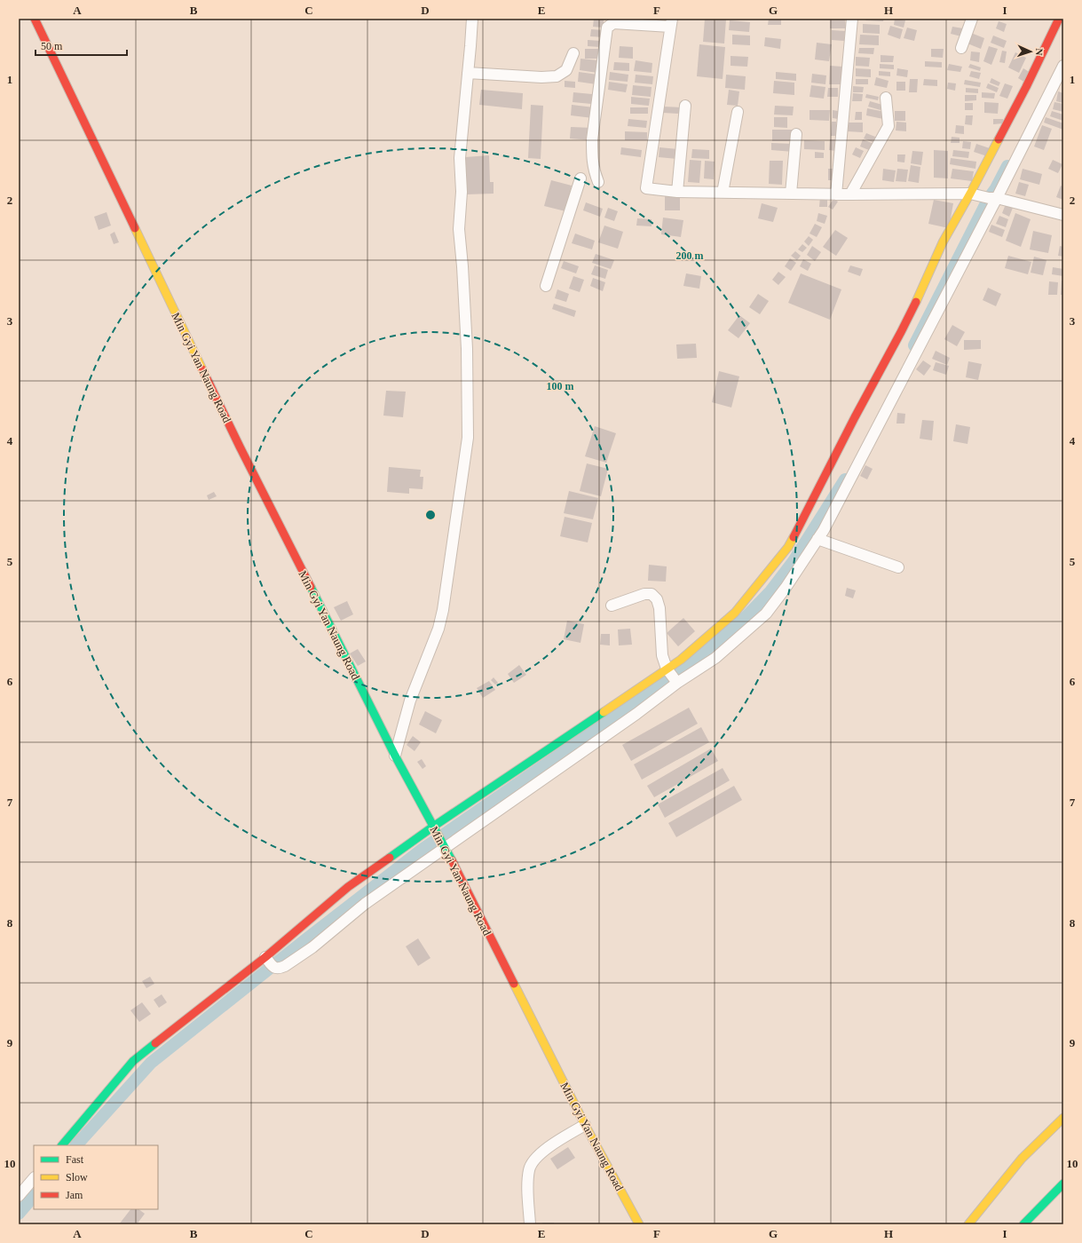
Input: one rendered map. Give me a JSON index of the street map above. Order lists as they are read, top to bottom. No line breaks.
{"streets":{"main road":["Min Gyi Yan Naung Road"]},"legend":["Fast","Slow","Jam"],"scale_bar":"50 m","north":"right","grid":{"columns":["A","B","C","D","E","F","G","H","I"],"rows":["1","2","3","4","5","6","7","8","9","10"]},"rings":["200 m","100 m"]}
